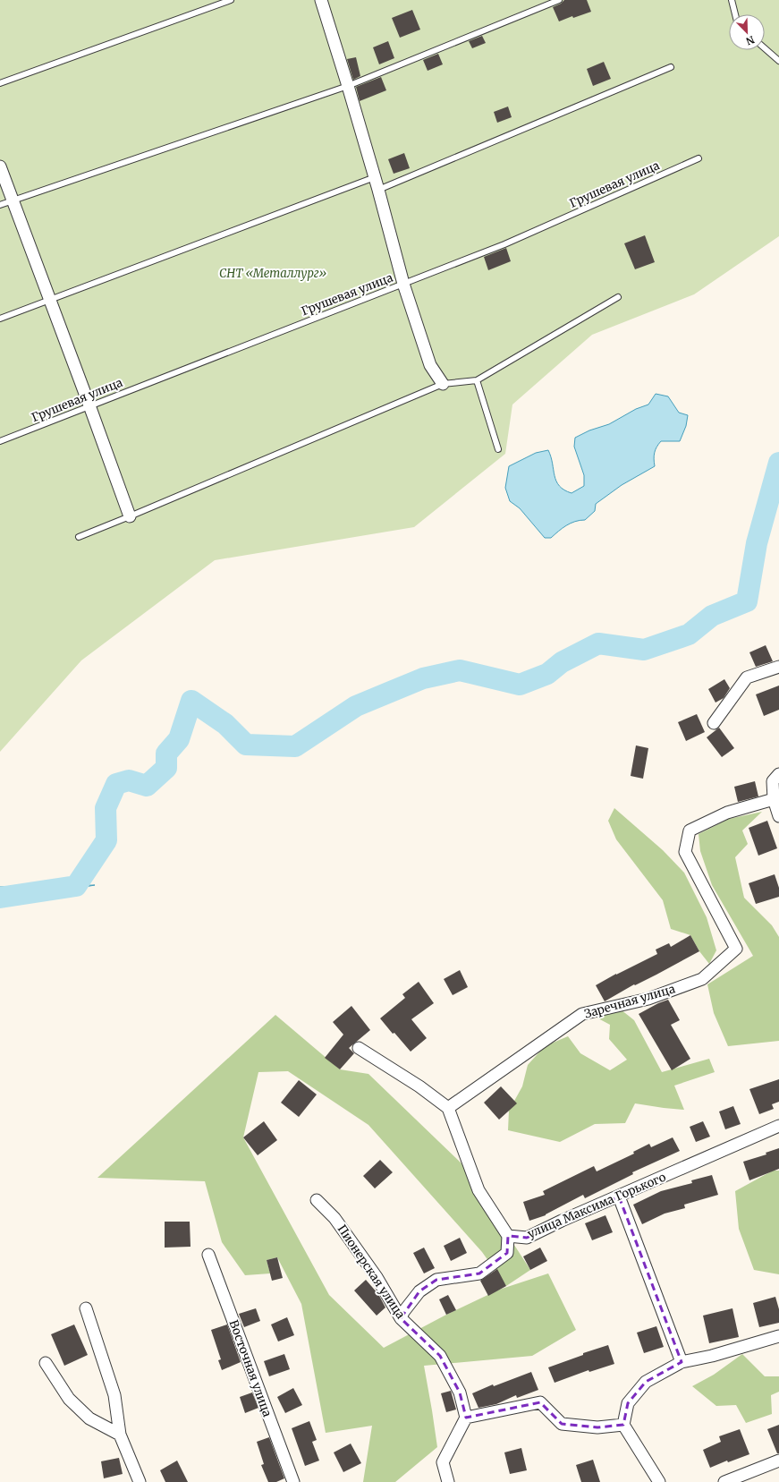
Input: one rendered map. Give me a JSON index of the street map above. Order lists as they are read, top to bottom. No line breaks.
{"streets":{"street":["Заречная улица","улица Максима Горького","Пионерская улица","Восточная улица"],"lane":["Грушевая улица"]},"parks":["СНТ «Металлург»"],"north":"bottom right"}
